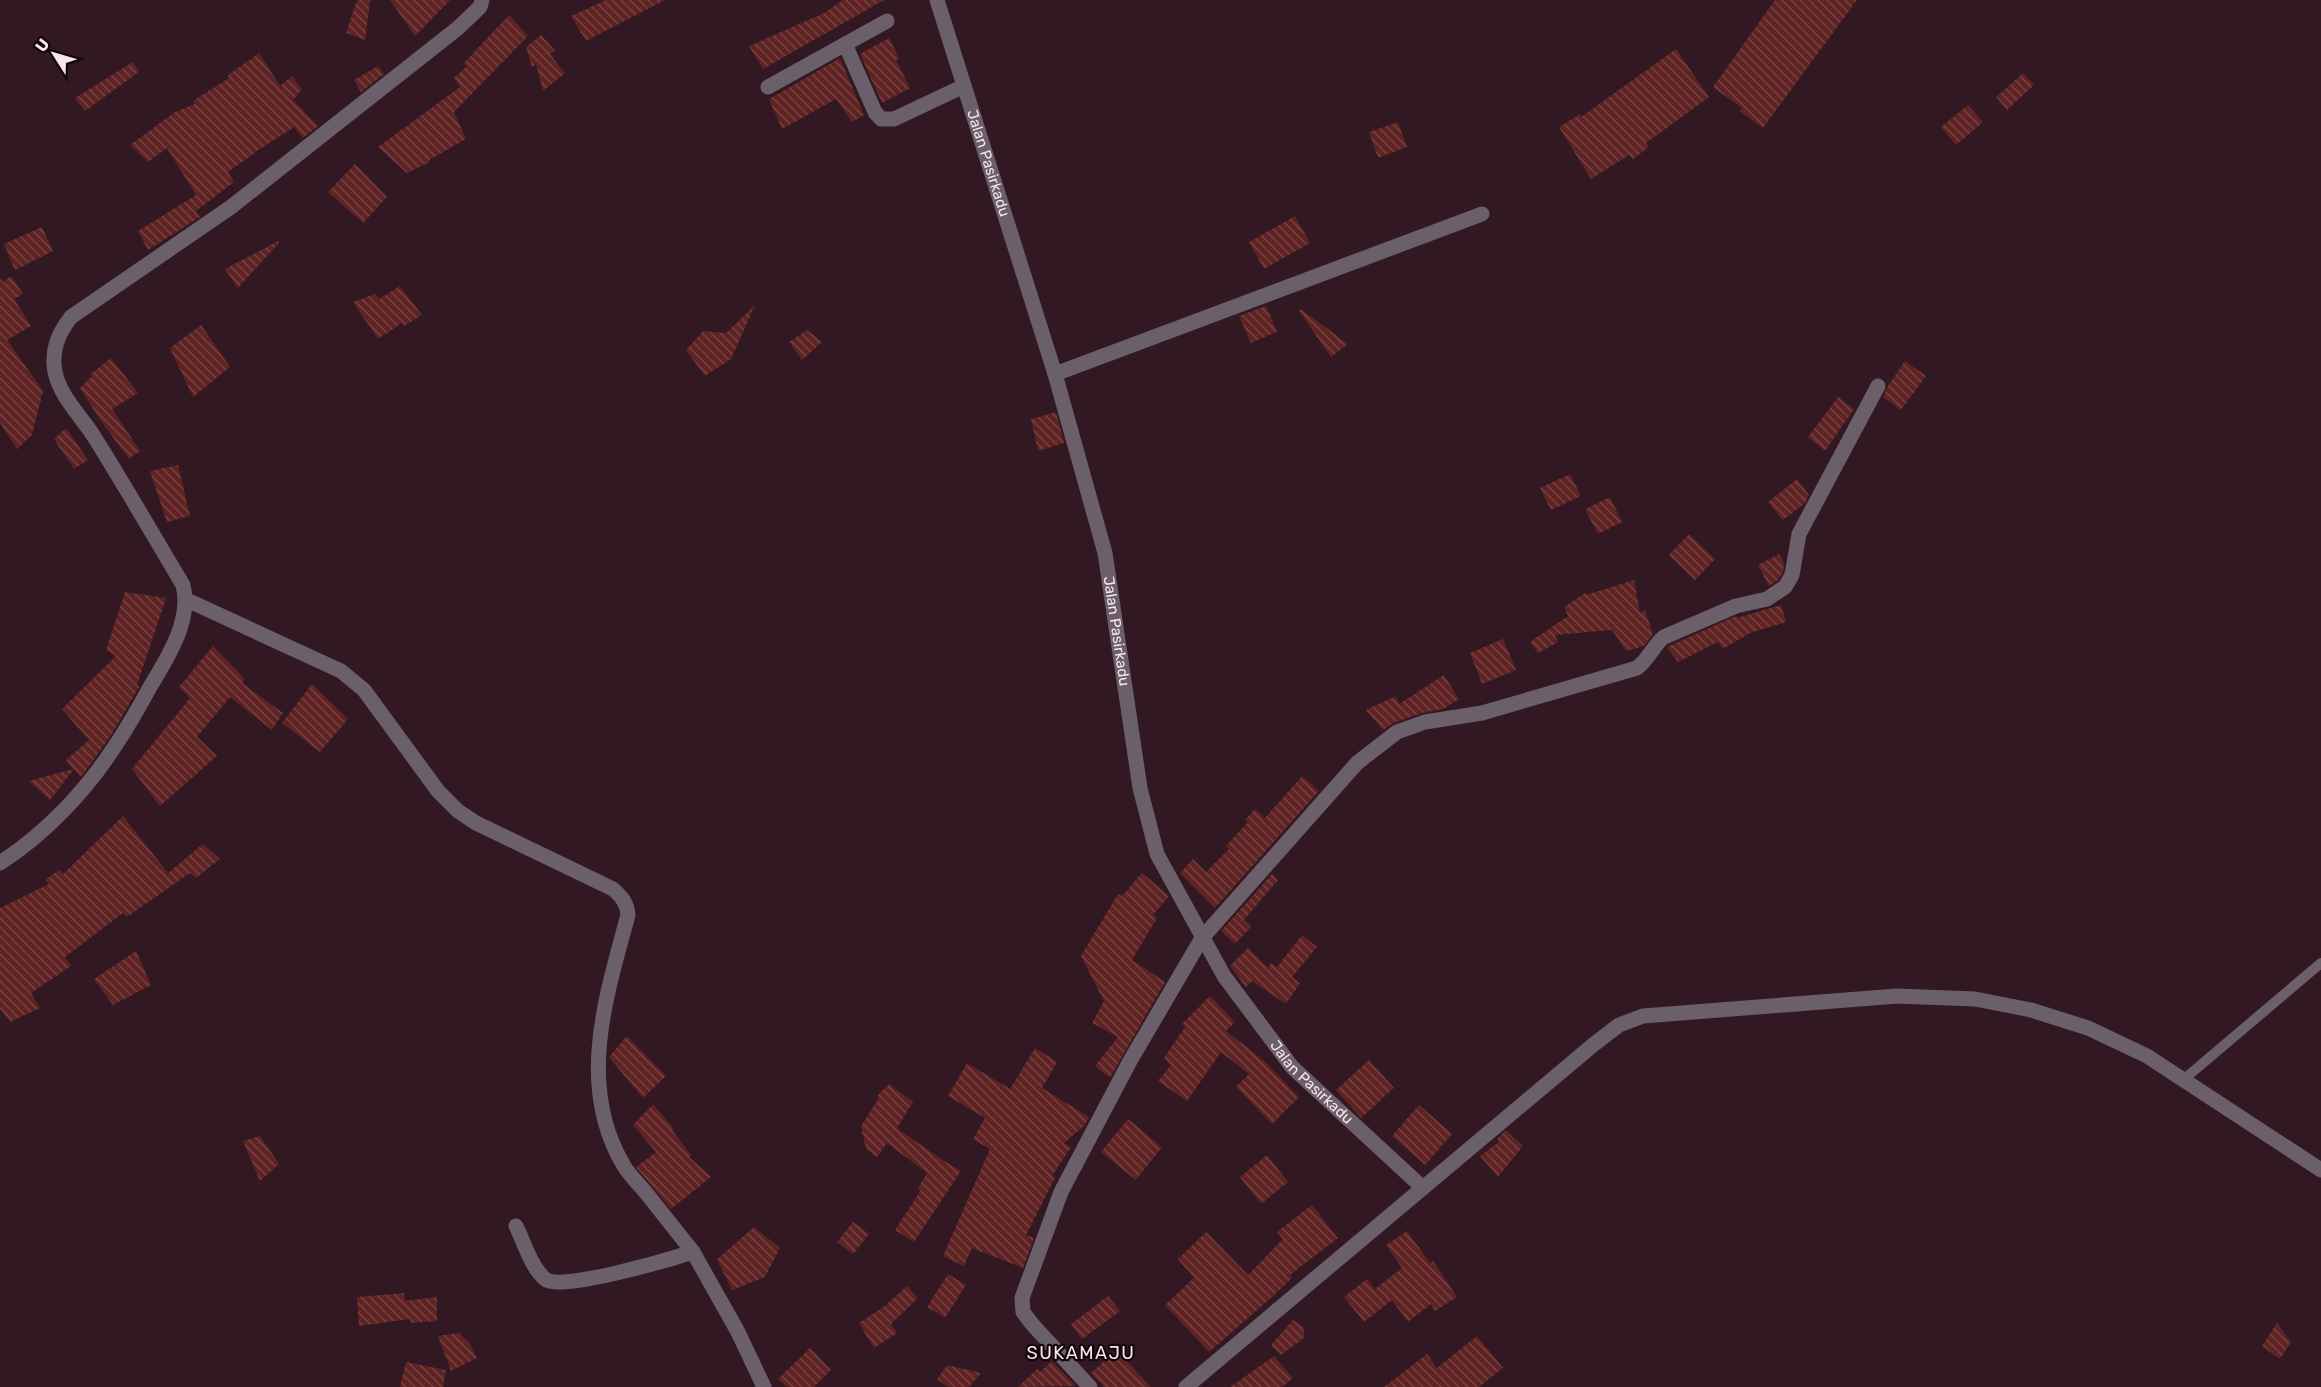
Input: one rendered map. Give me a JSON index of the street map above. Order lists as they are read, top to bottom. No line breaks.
{"streets":{"street":["Jalan Pasirkadu"]},"districts":["SUKAMAJU"],"north":"top left"}
